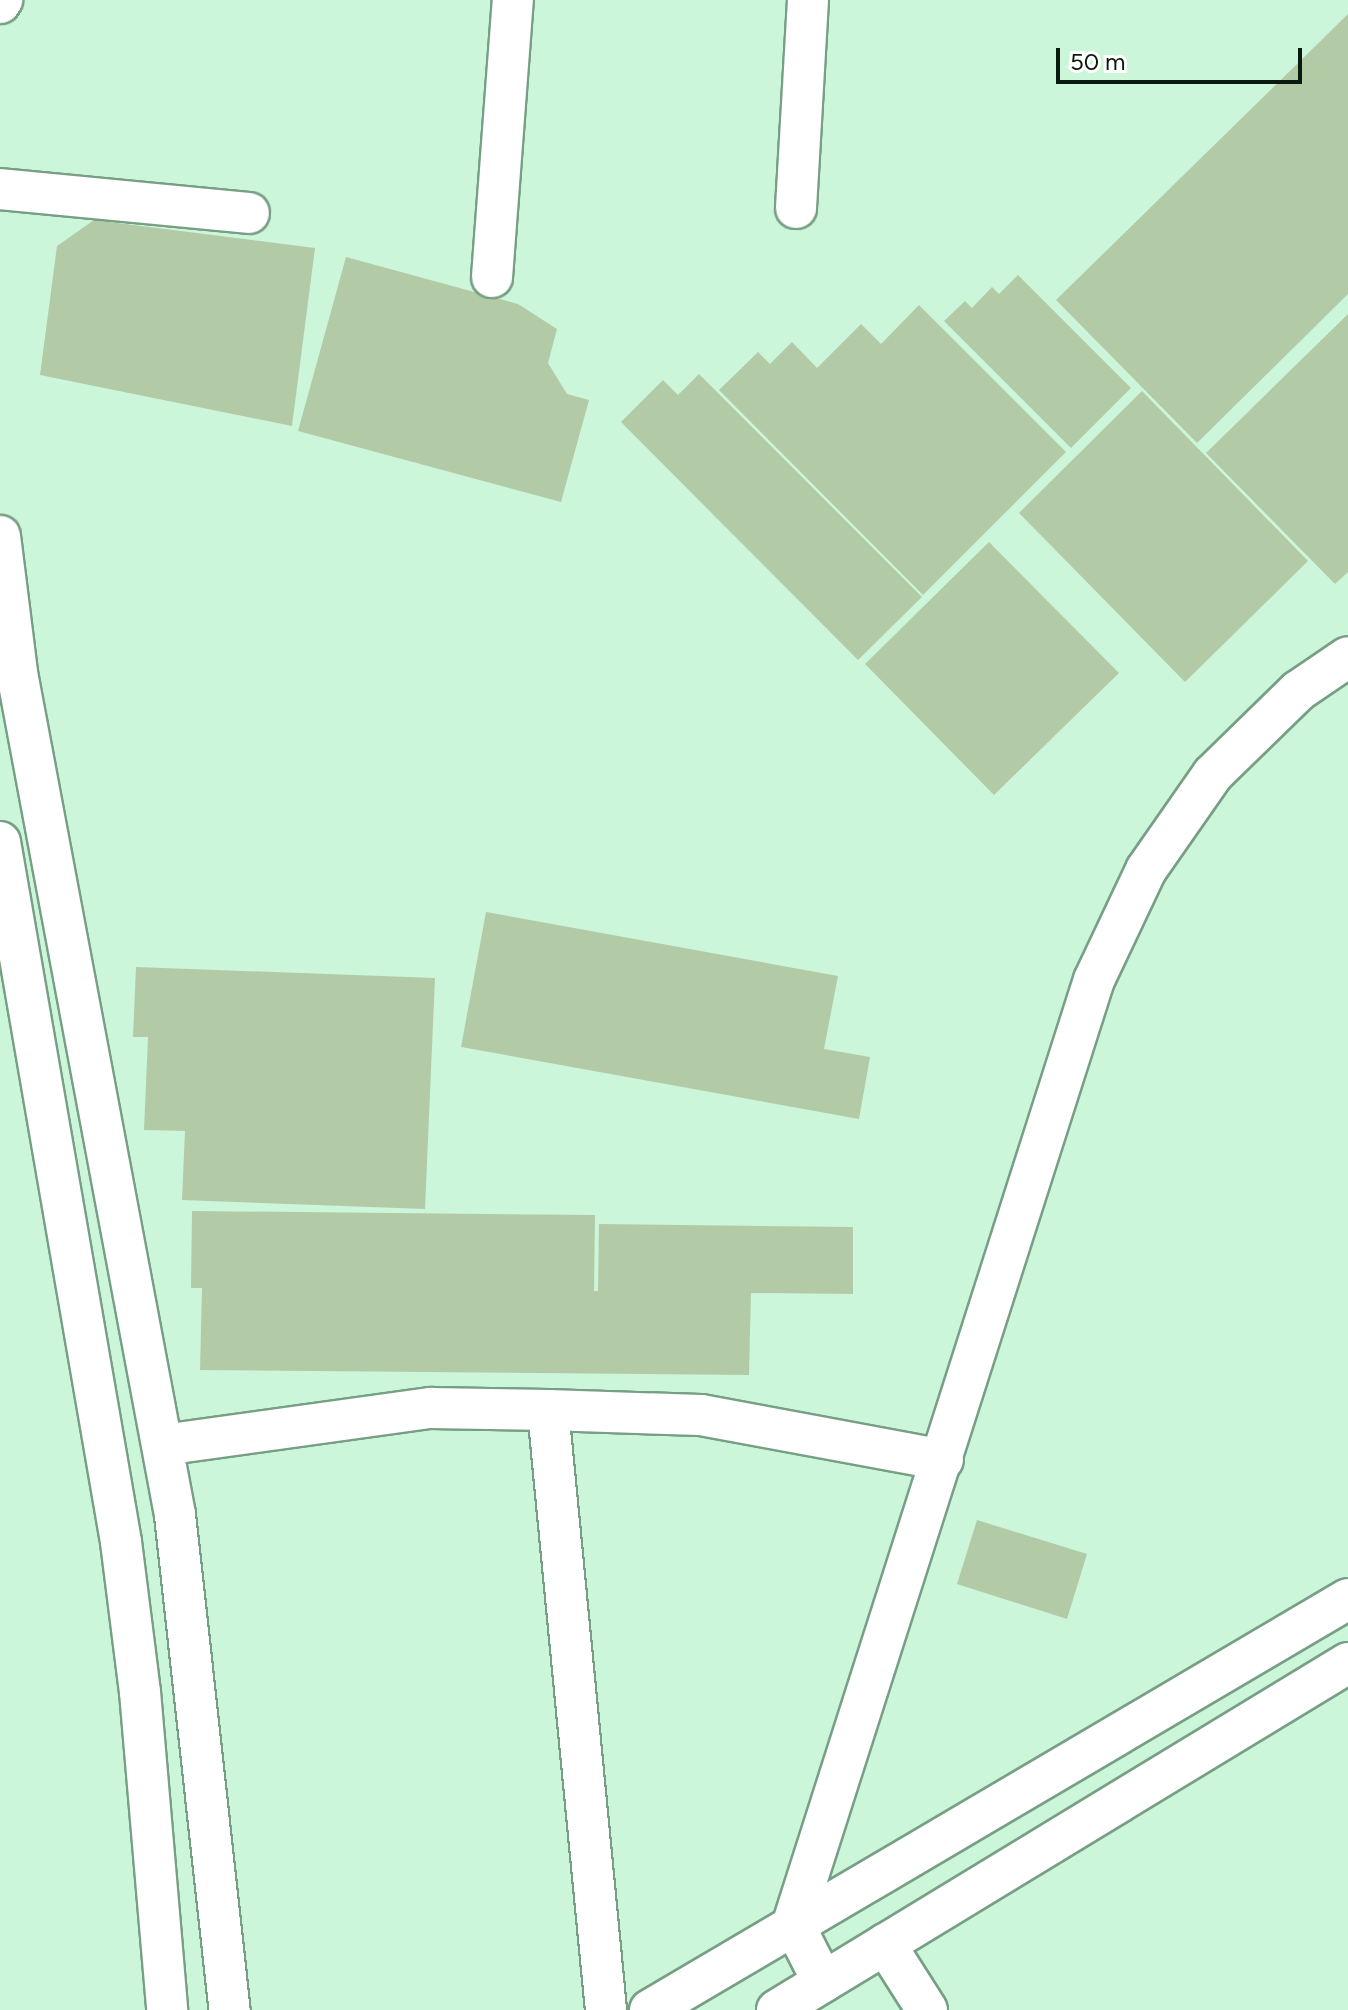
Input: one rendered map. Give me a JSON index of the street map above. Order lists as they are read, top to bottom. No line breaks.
{"scale_bar":"50 m"}
